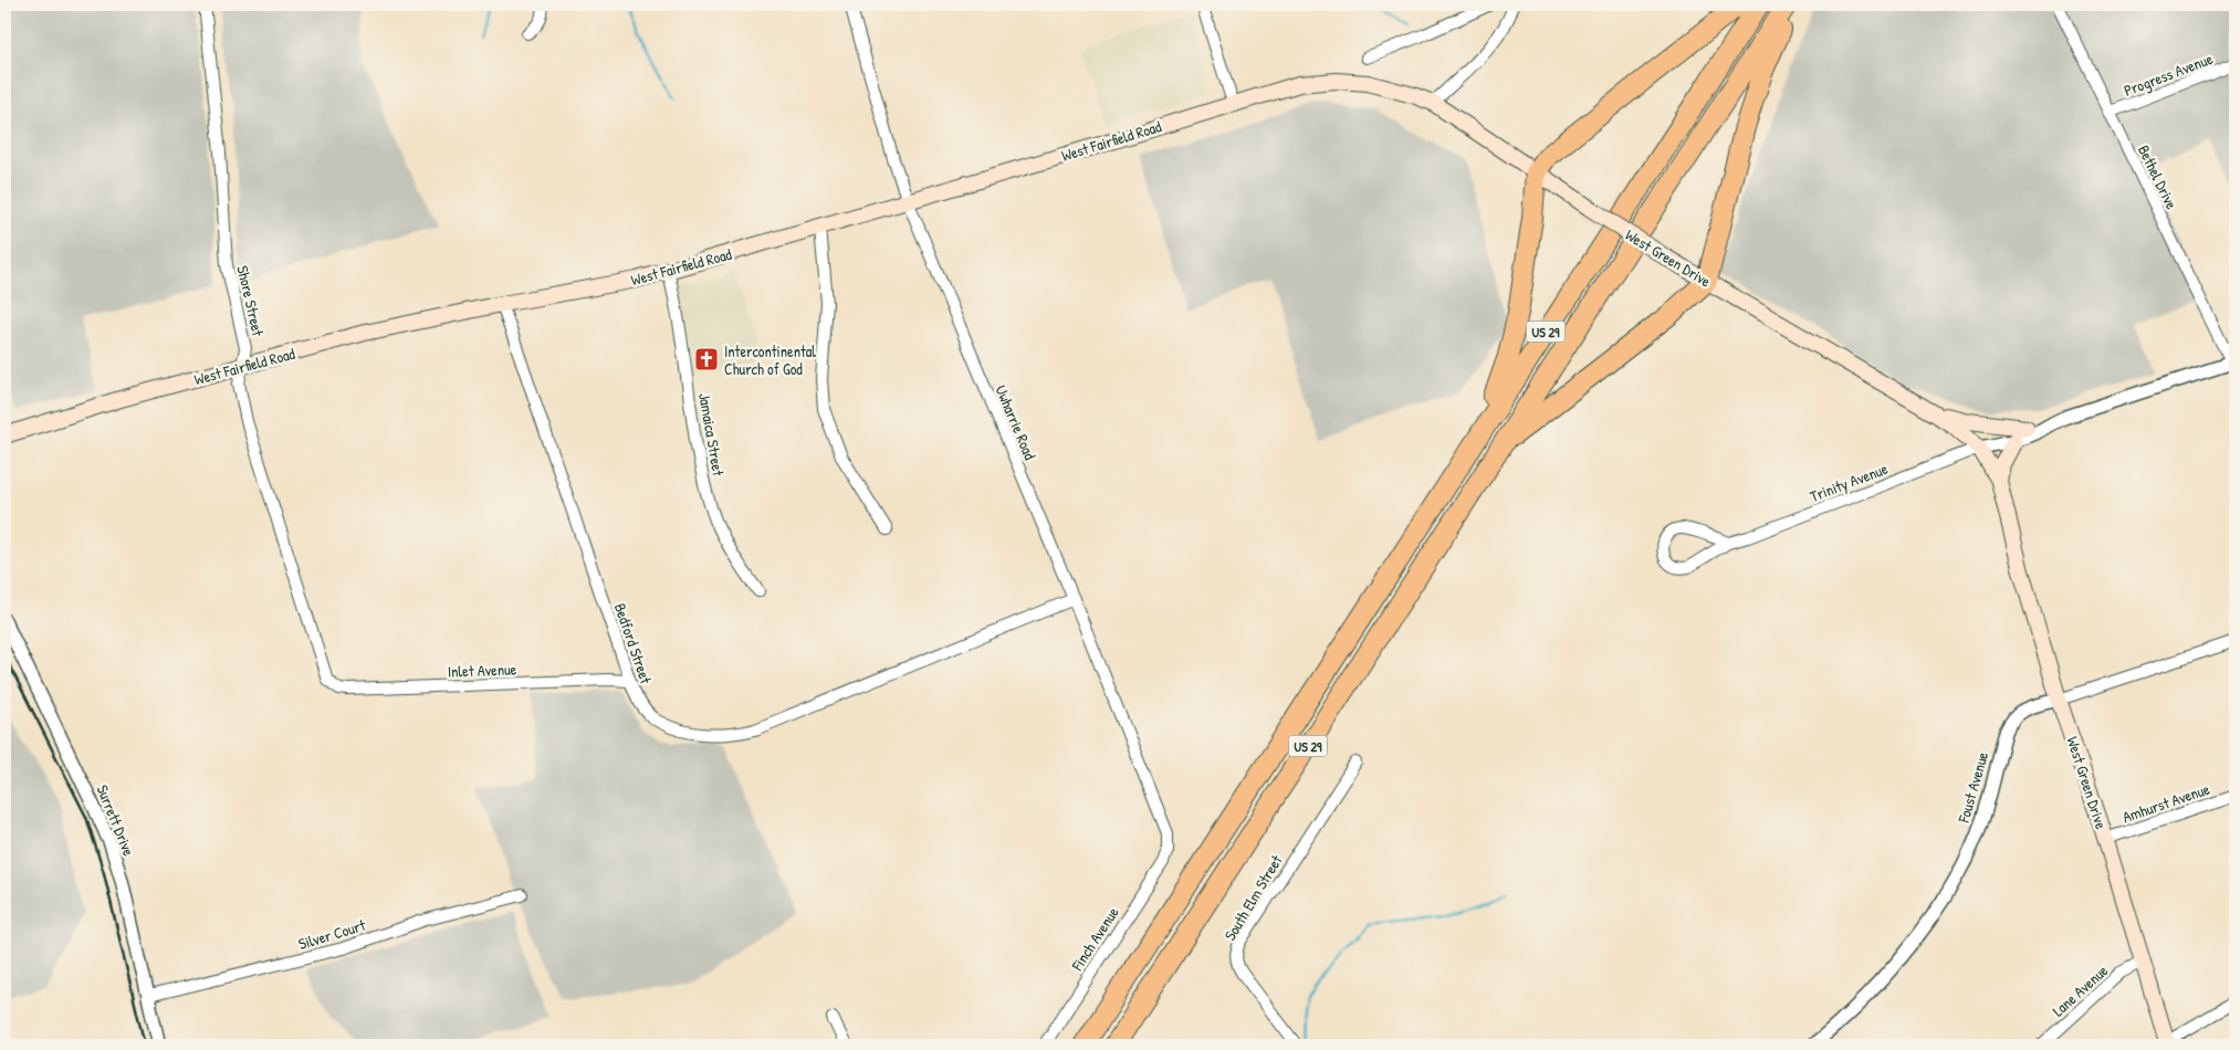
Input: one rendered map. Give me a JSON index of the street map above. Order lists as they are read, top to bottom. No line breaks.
{"streets":{"highway":["US 29"],"main road":["West Fairfield Road","West Green Drive"],"street":["Progress Avenue","Bethel Drive","Shore Street","Uwharrie Road","Jamaica Street","Trinity Avenue","Bedford Street","Inlet Avenue","Foust Avenue","Amhurst Avenue","Surrett Drive","South Elm Street","Silver Court","Finch Avenue","Lane Avenue"]},"crossings":[["Progress Avenue","Bethel Drive"],["West Fairfield Road","West Green Drive"],["West Fairfield Road","Shore Street"],["West Fairfield Road","Uwharrie Road"],["West Fairfield Road","Jamaica Street"],["West Fairfield Road","Bedford Street"],["Bethel Drive","Trinity Avenue"],["West Green Drive","Trinity Avenue"],["West Green Drive","Foust Avenue"],["West Green Drive","Amhurst Avenue"],["West Green Drive","Lane Avenue"],["Shore Street","Inlet Avenue"],["Uwharrie Road","Bedford Street"],["Uwharrie Road","Finch Avenue"],["Bedford Street","Inlet Avenue"],["Surrett Drive","Silver Court"]],"places":{"church":["Intercontinental Church of God"]}}
